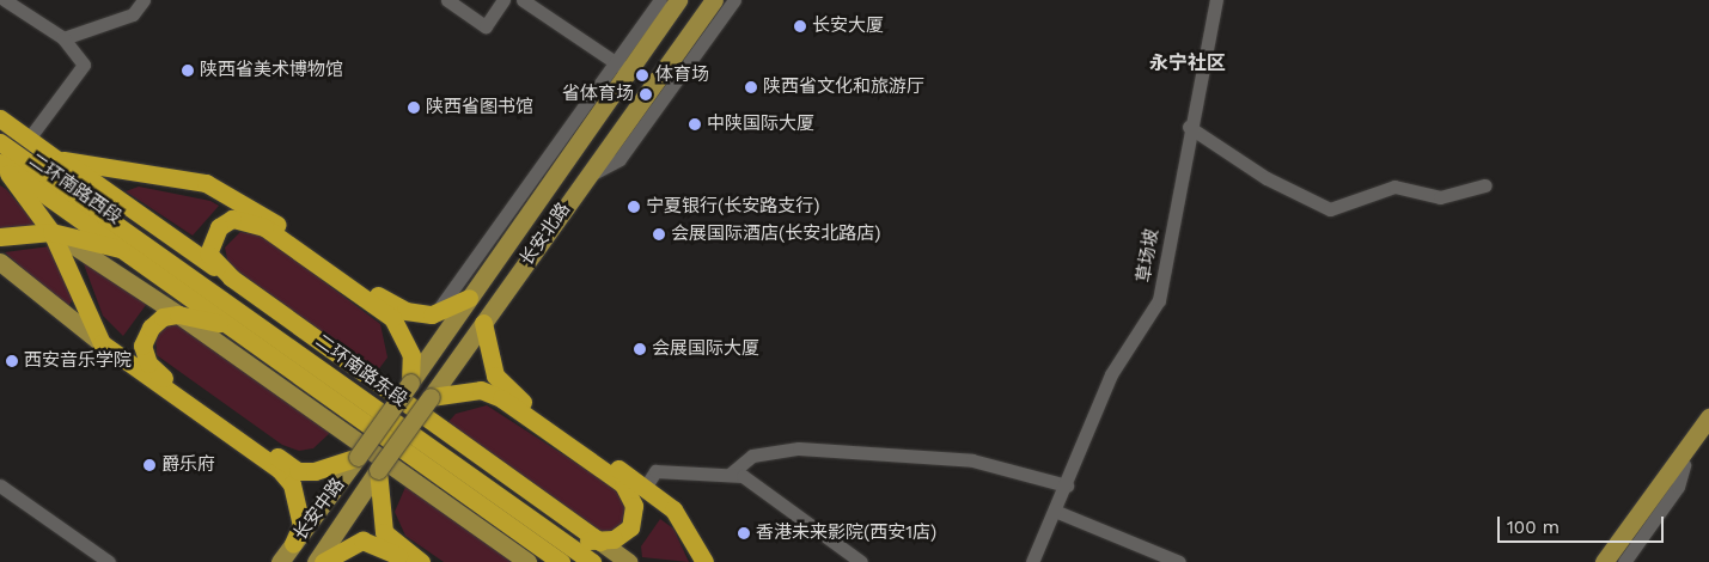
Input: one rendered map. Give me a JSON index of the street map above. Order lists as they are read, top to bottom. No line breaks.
{"streets":{"highway":["二环南路西段","二环南路东段"],"main road":["长安北路","长安中路"],"street":["草场坡"]},"crossings":[["二环南路西段","二环南路东段"],["长安北路","长安中路"]],"districts":["永宁社区"],"places":["长安大厦","陕西省美术博物馆","体育场","陕西省文化和旅游厅","省体育场","陕西省图书馆","中陕国际大厦","宁夏银行(长安路支行)","会展国际酒店(长安北路店)","会展国际大厦","西安音乐学院","爵乐府","香港未来影院(西安1店)"],"scale_bar":"100 m"}
